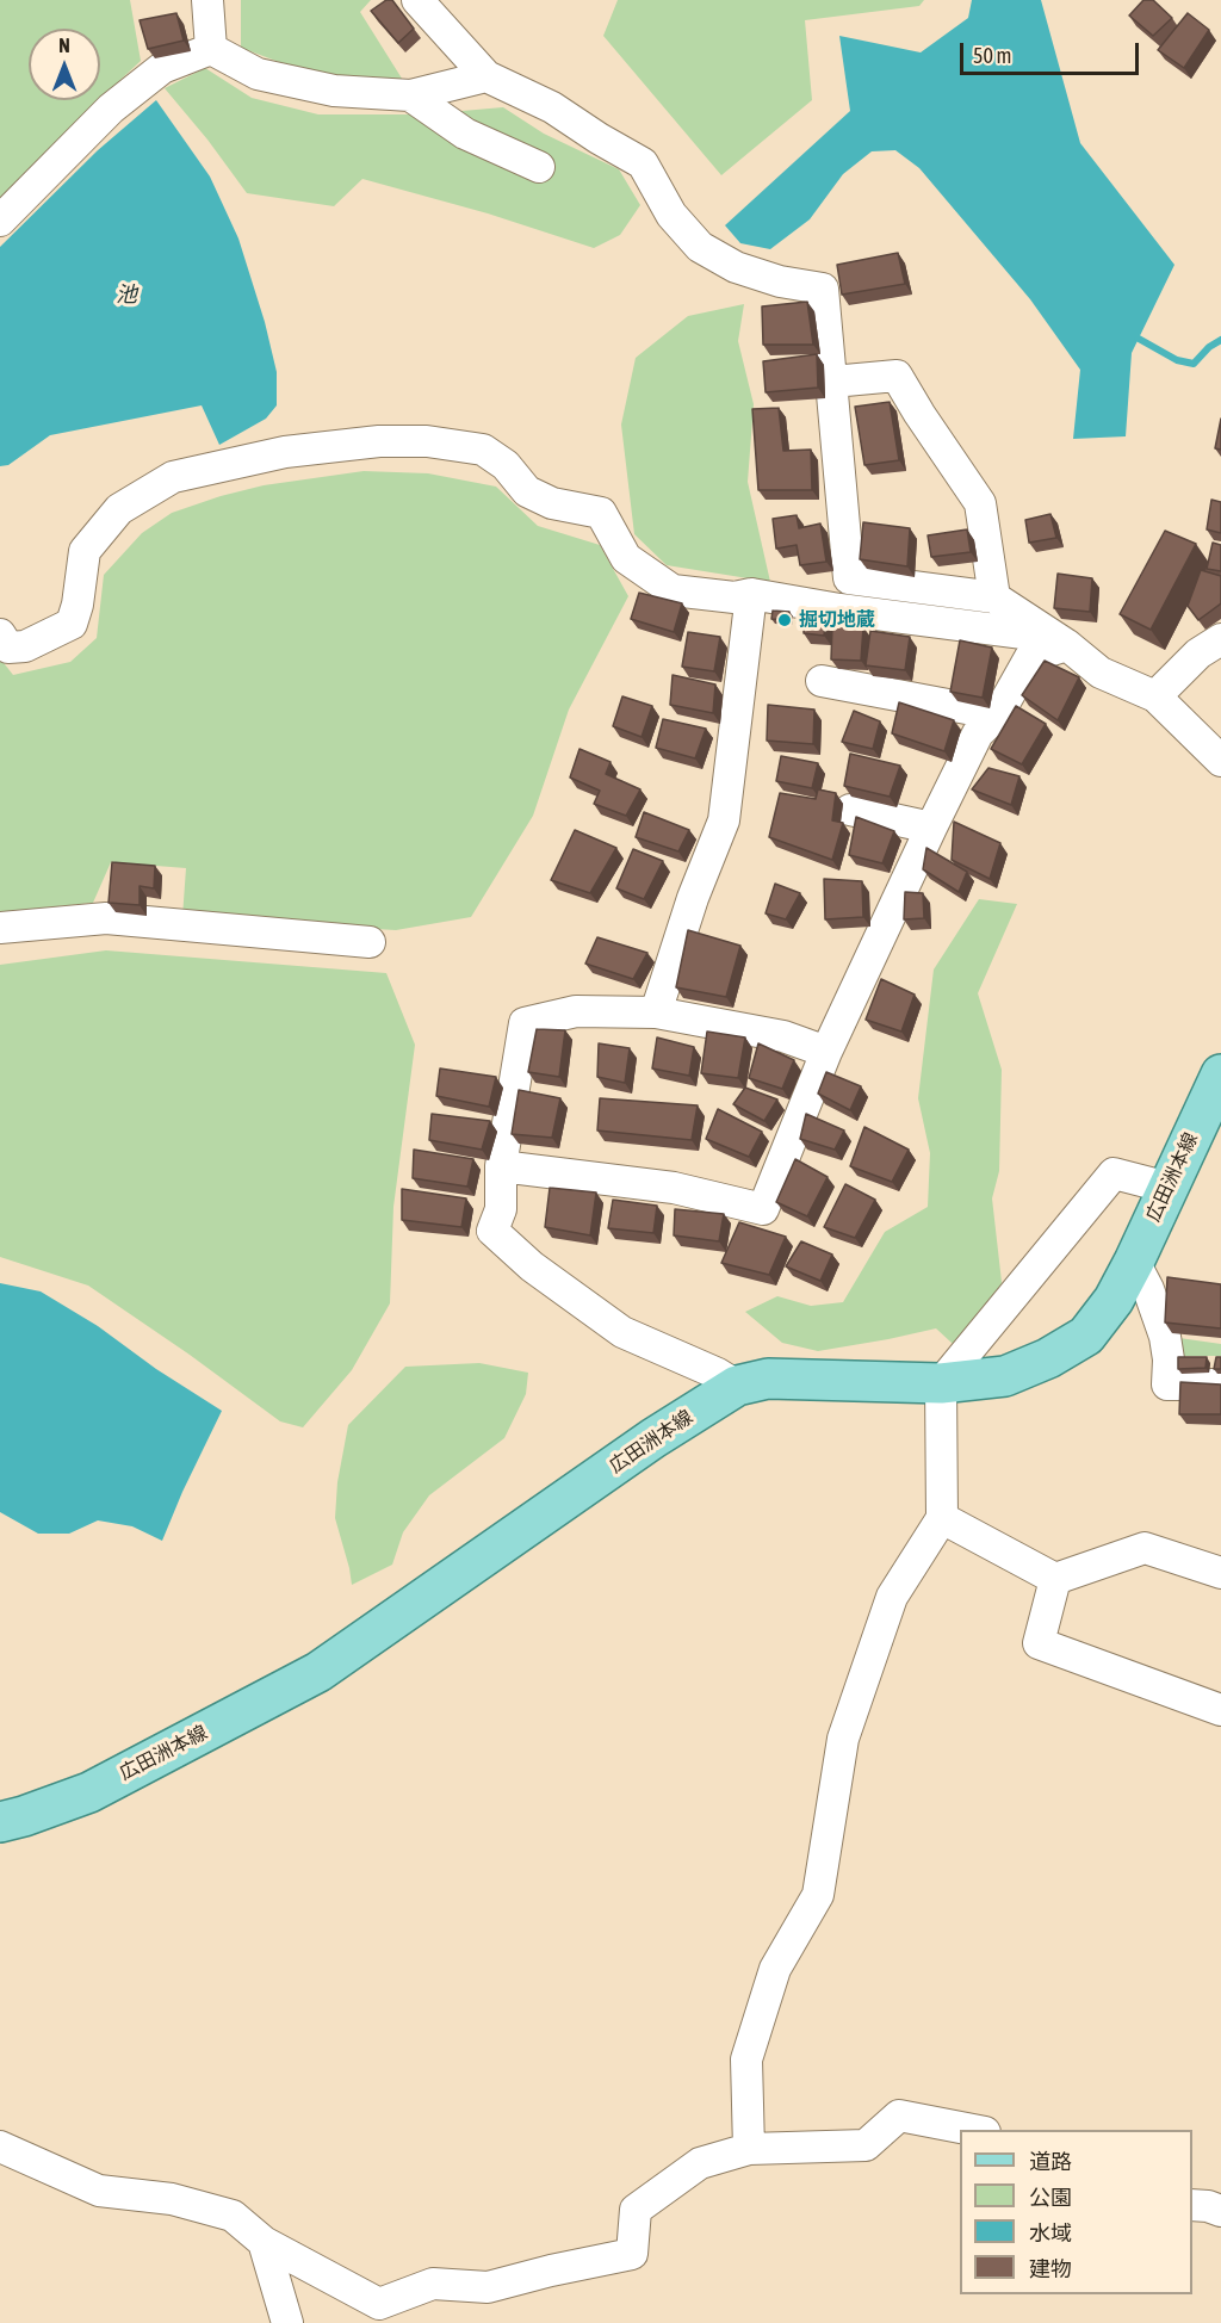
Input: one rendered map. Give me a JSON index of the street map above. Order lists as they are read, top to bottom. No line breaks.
{"streets":{"main road":["広田洲本線"]},"water":["池"],"places":["掘切地蔵"],"legend":["道路","公園","水域","建物"],"scale_bar":"50 m","north":"top"}
